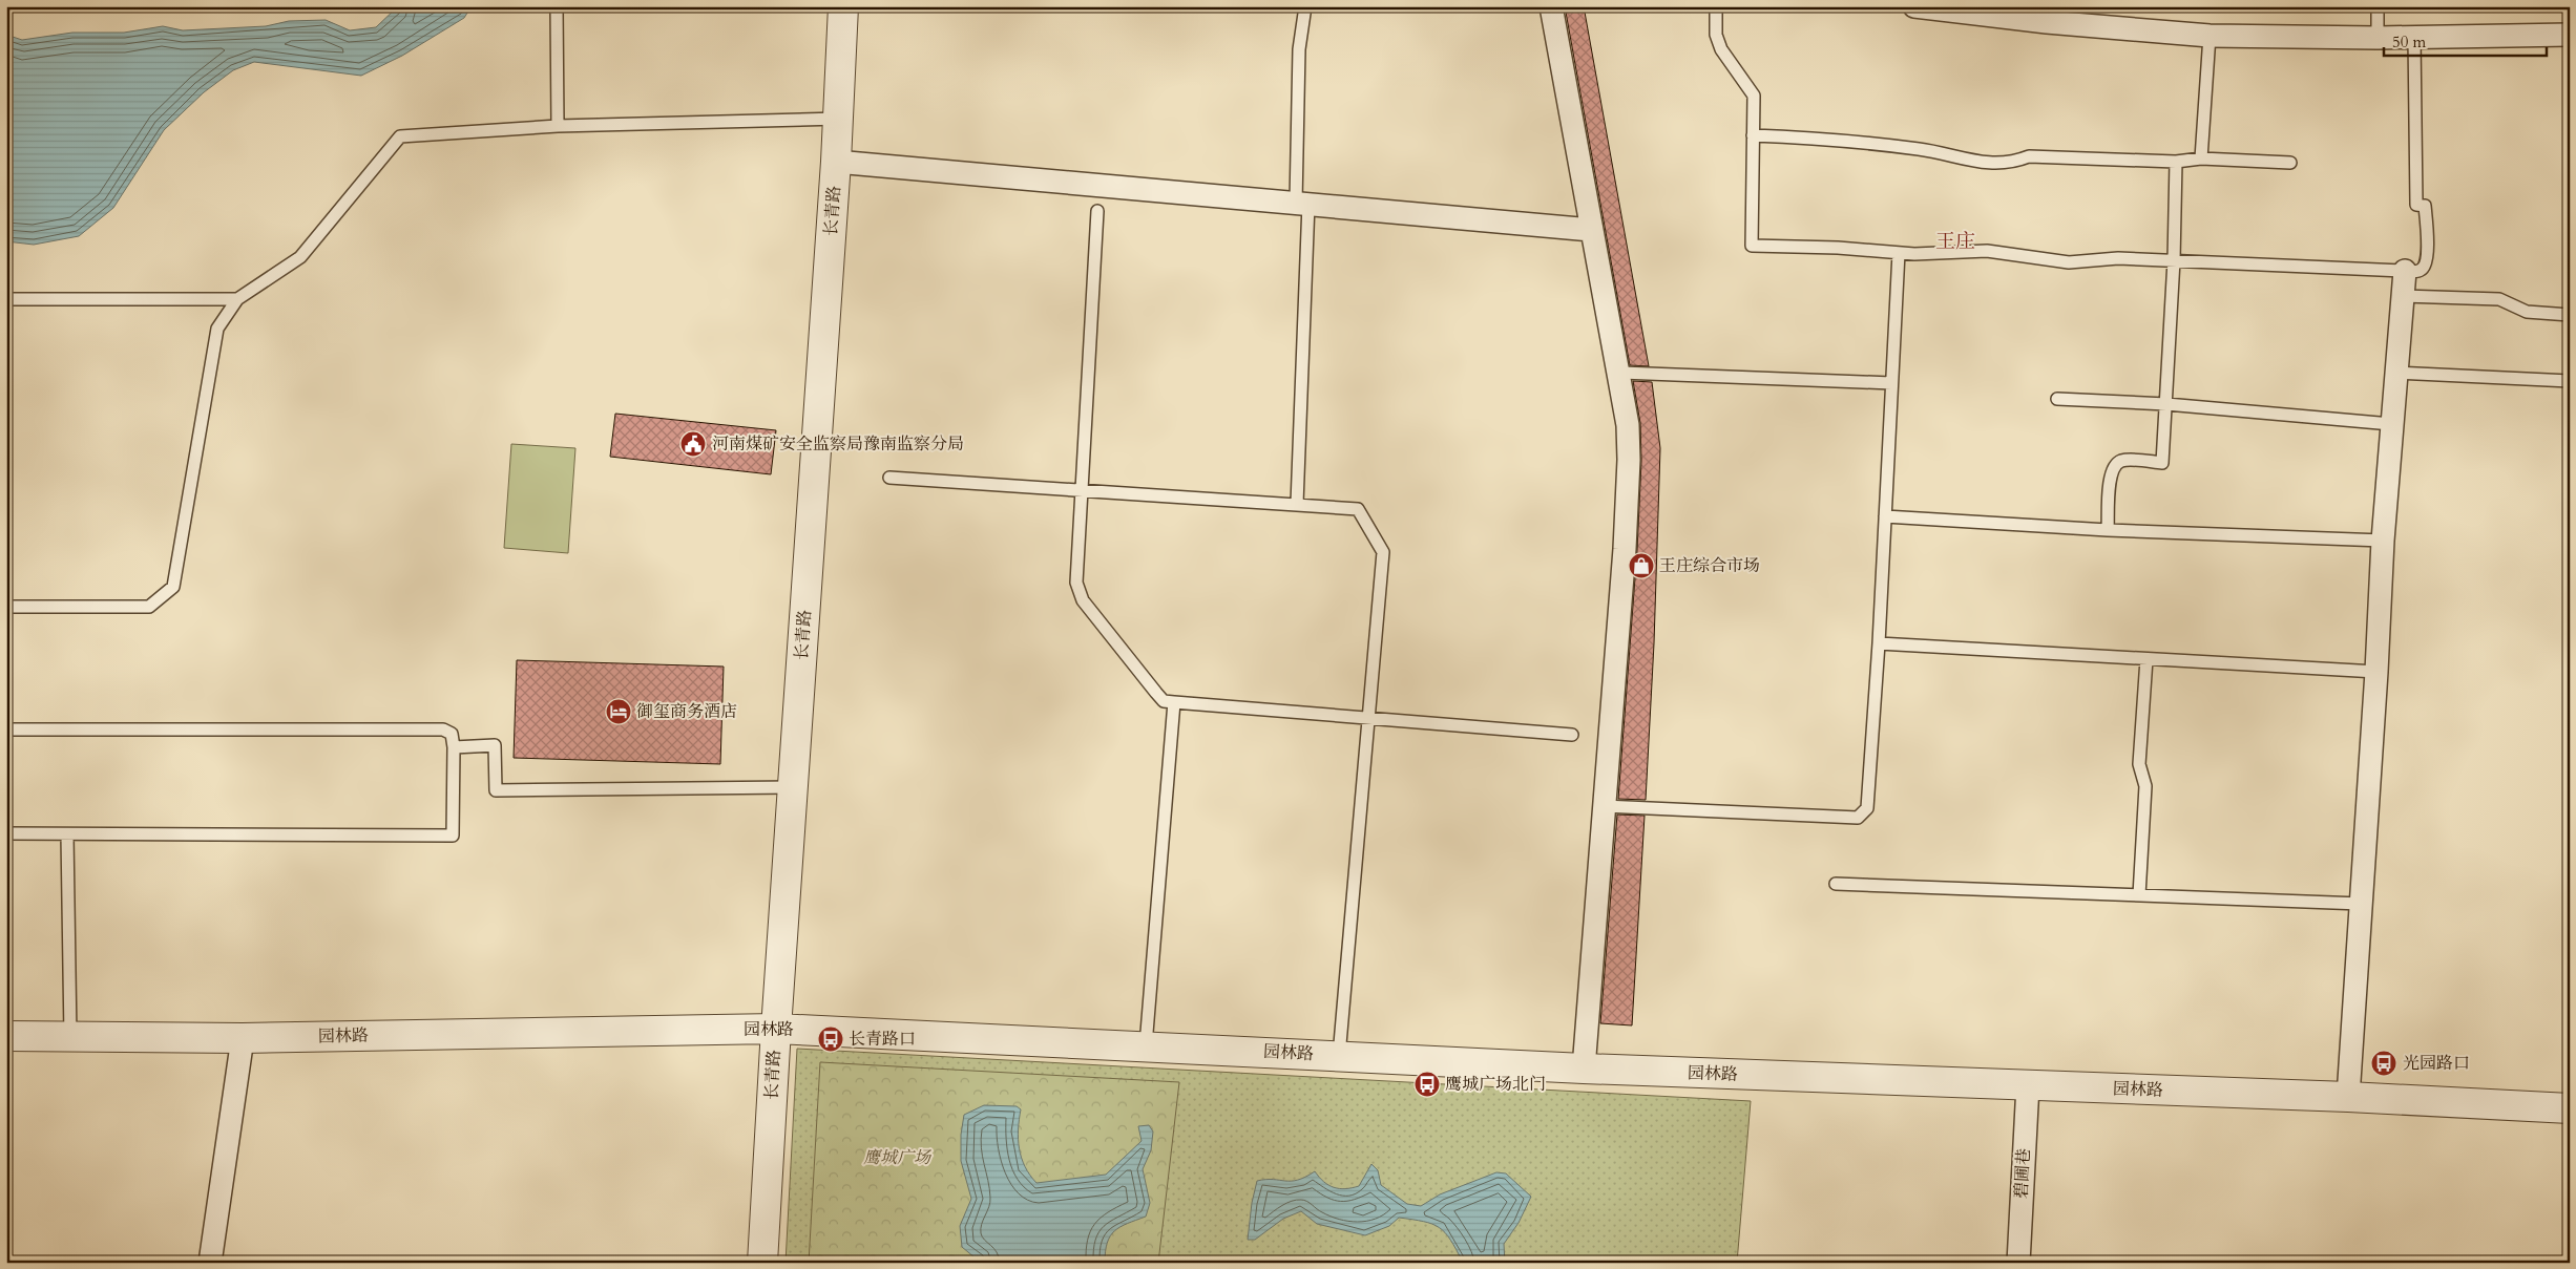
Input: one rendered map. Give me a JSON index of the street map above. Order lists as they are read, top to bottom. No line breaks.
{"streets":{"street":["长青路","园林路","碧圃巷"]},"crossings":[["长青路","园林路"],["园林路","碧圃巷"]],"districts":["王庄"],"parks":["鹰城广场"],"places":{"public building":["河南煤矿安全监察局豫南监察分局"],"shop":["王庄综合市场"],"hotel":["御玺商务酒店"],"bus stop":["长青路口","光园路口","鹰城广场北门"]},"scale_bar":"50 m"}
